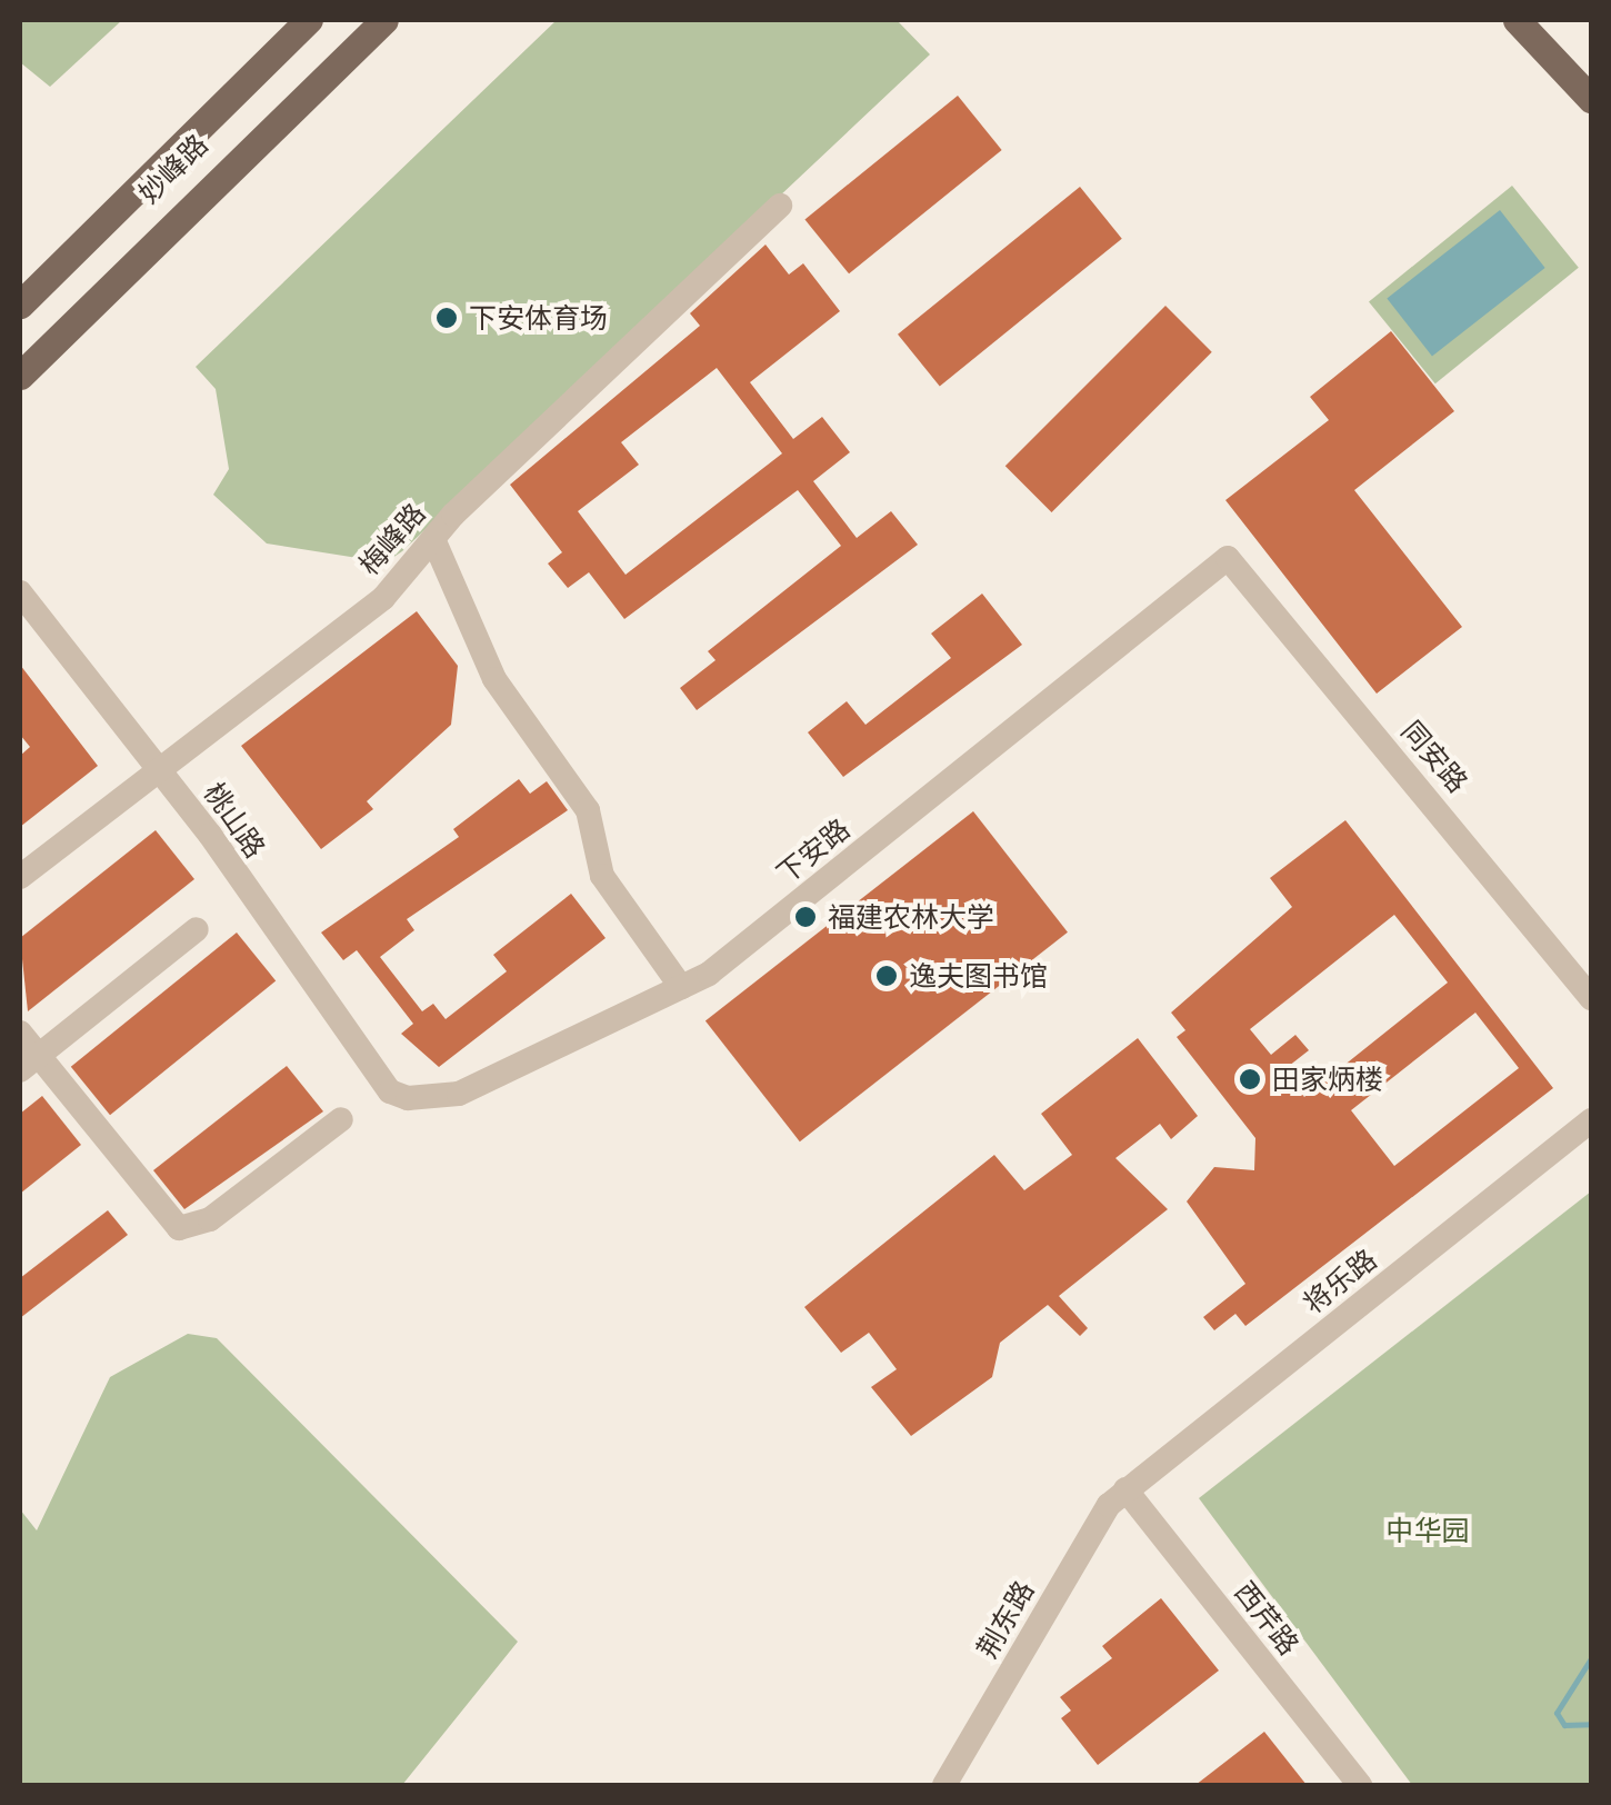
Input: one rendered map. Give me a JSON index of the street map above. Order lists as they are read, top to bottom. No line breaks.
{"streets":{"main road":["妙峰路"],"street":["梅峰路","同安路","桃山路","下安路","将乐路","西芹路","荆东路"]},"crossings":[["梅峰路","桃山路"],["同安路","下安路"],["桃山路","下安路"],["将乐路","西芹路"],["将乐路","荆东路"],["西芹路","荆东路"]],"parks":["中华园"],"places":["下安体育场","福建农林大学","逸夫图书馆","田家炳楼"]}
